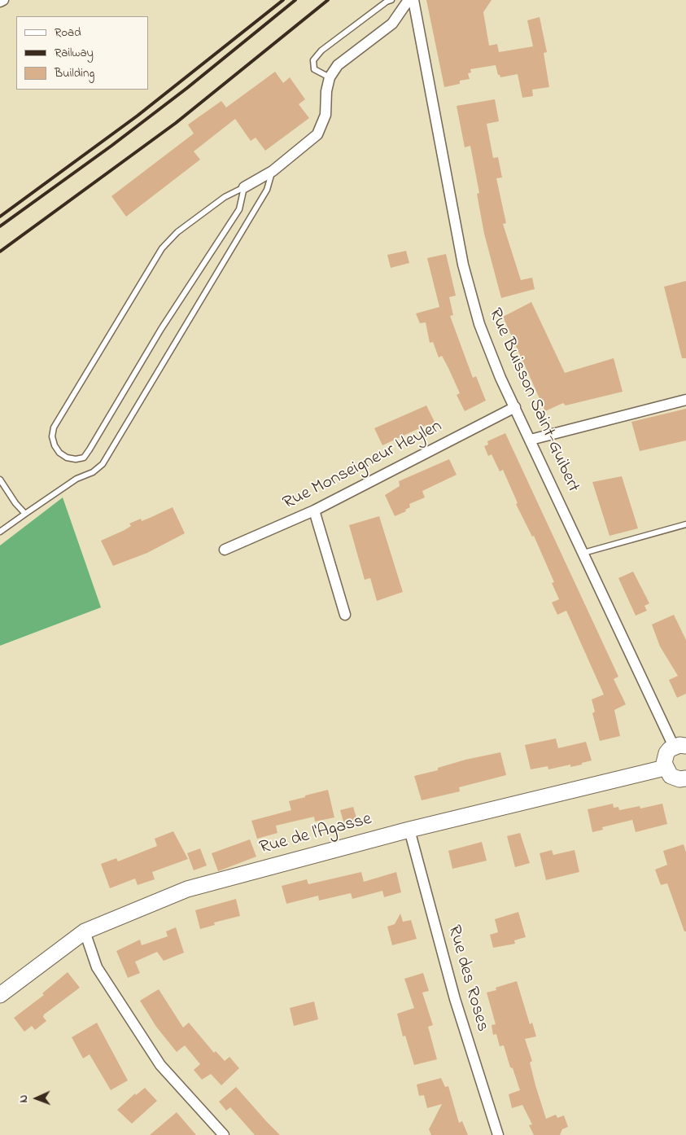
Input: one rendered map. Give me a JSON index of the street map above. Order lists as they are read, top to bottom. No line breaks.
{"streets":{"street":["Rue Buisson Saint-Guibert","Rue Monseigneur Heylen","Rue de l'Agasse","Rue des Roses"]},"crossings":[["Rue Buisson Saint-Guibert","Rue Monseigneur Heylen"],["Rue de l'Agasse","Rue des Roses"]],"legend":["Road","Railway","Building"],"north":"left"}
